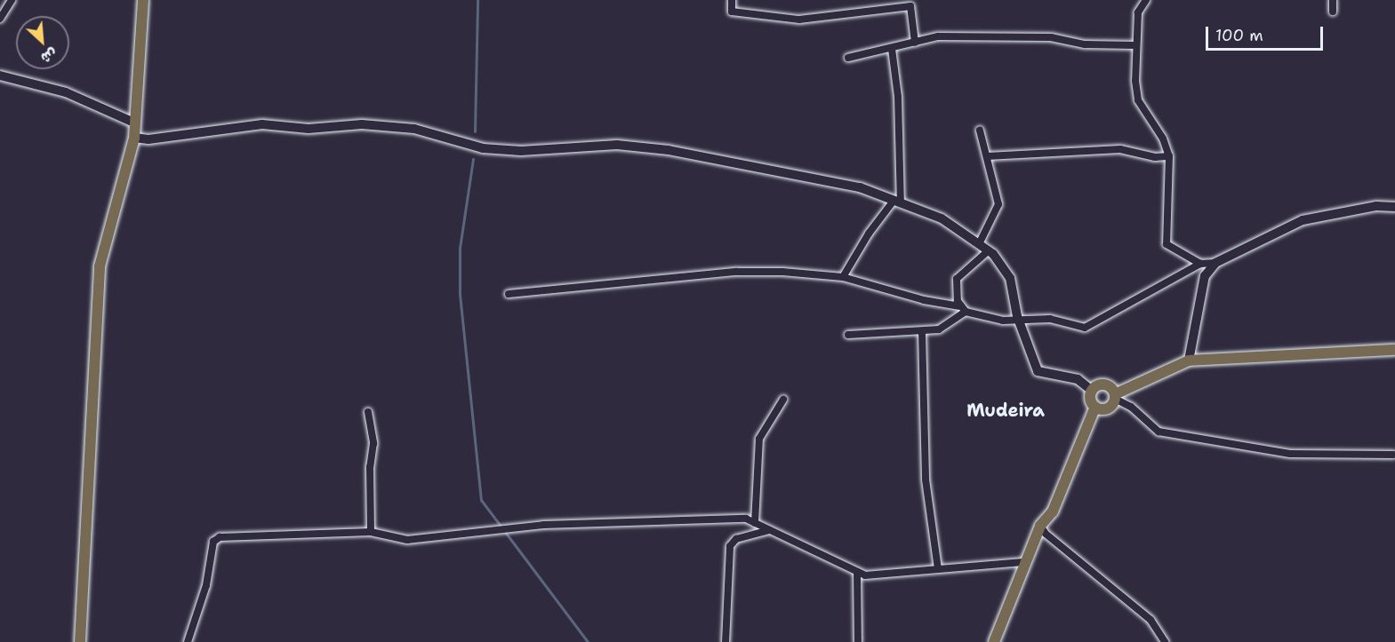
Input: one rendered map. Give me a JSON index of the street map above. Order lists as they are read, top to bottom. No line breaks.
{"districts":["Mudeira"],"scale_bar":"100 m","north":"bottom right"}
